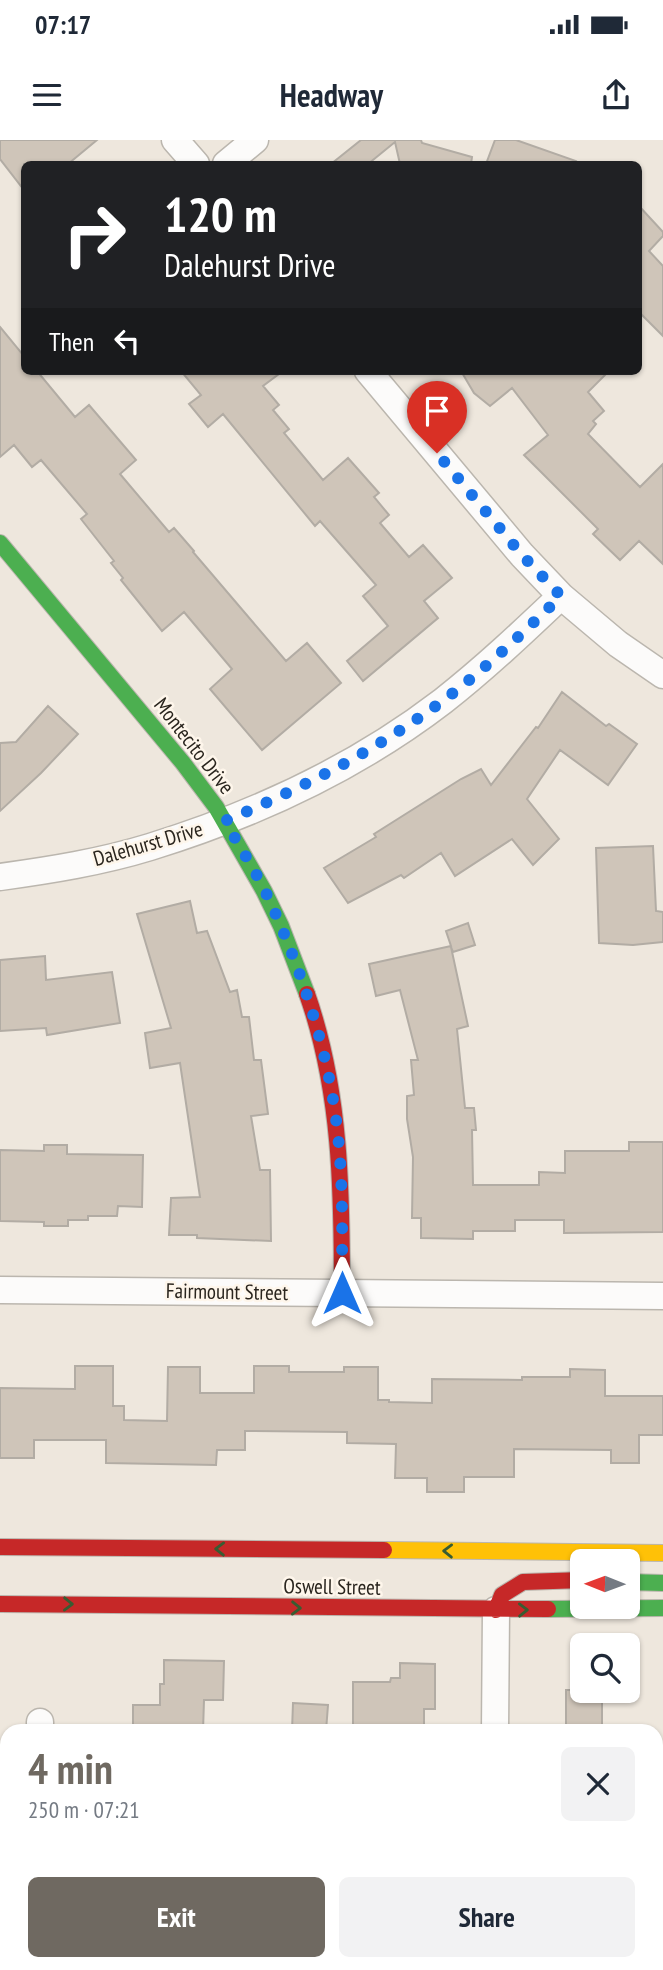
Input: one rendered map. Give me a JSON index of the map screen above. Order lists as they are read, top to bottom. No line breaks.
{"streets":{"main road":["Montecito Drive","Oswell Street"],"street":["Dalehurst Drive","Fairmount Street"]},"crossings":[["Montecito Drive","Dalehurst Drive"],["Montecito Drive","Fairmount Street"]],"north":"left","page":{"status":"07:17","header":"Headway","turn":["120 m","Dalehurst Drive"],"then":"Then","heading":["4 min","250 m · 07:21"],"buttons":["Exit","Share"]}}
